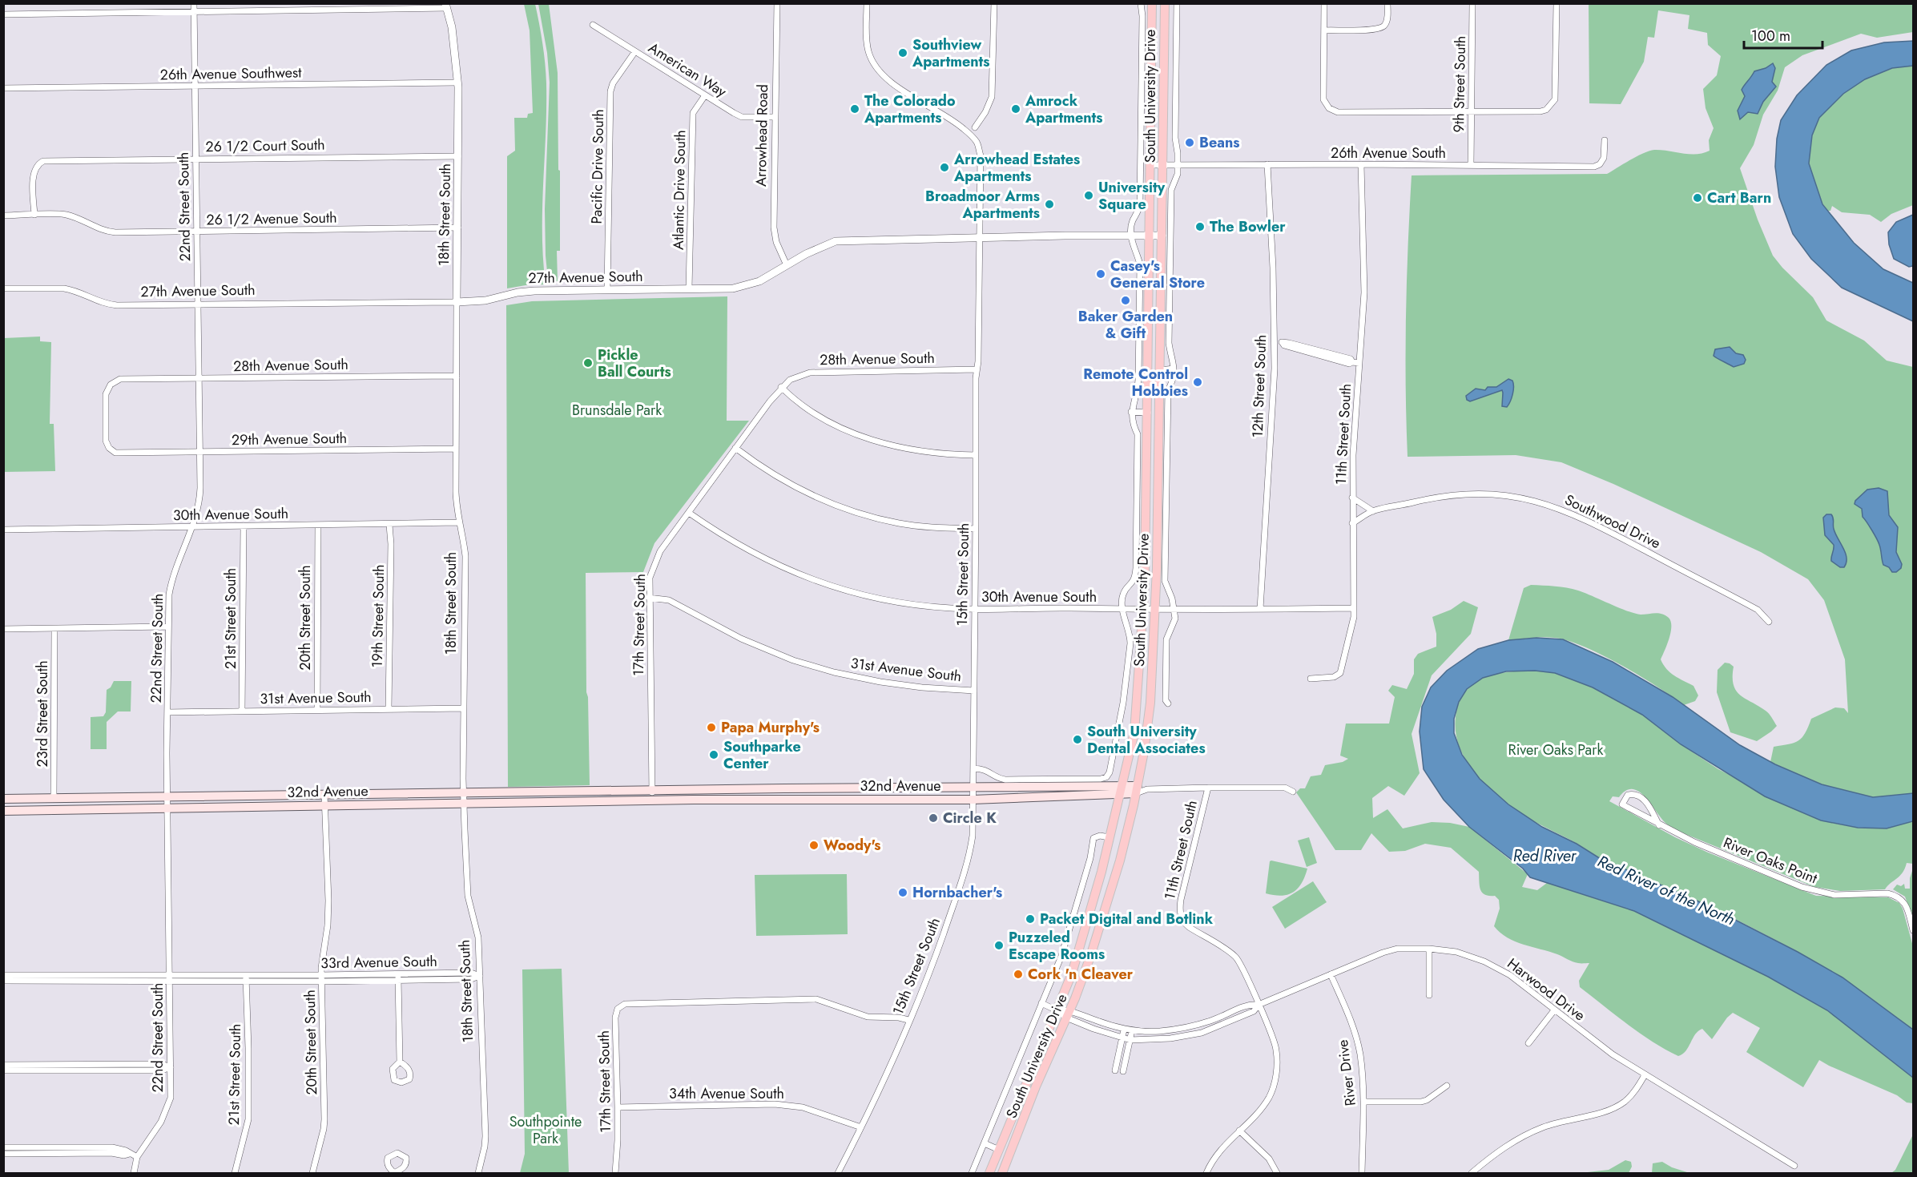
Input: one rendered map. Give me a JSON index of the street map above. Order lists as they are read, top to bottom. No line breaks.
{"streets":{"main road":["South University Drive","32nd Avenue"],"street":["American Way","26th Avenue Southwest","9th Street South","Arrowhead Road","26 1/2 Court South","26th Avenue South","Pacific Drive South","Atlantic Drive South","22nd Street South","18th Street South","26 1/2 Avenue South","27th Avenue South","28th Avenue South","12th Street South","11th Street South","29th Avenue South","30th Avenue South","Southwood Drive","15th Street South","19th Street South","20th Street South","21st Street South","17th Street South","31st Avenue South","23rd Street South","River Oaks Point","33rd Avenue South","Harwood Drive","River Drive","34th Avenue South"]},"crossings":[["American Way","Arrowhead Road"],["American Way","Pacific Drive South"],["American Way","Atlantic Drive South"],["26th Avenue Southwest","22nd Street South"],["26th Avenue Southwest","18th Street South"],["9th Street South","26th Avenue South"],["South University Drive","26th Avenue South"],["South University Drive","27th Avenue South"],["South University Drive","30th Avenue South"],["South University Drive","32nd Avenue"],["South University Drive","Harwood Drive"],["Arrowhead Road","27th Avenue South"],["26 1/2 Court South","22nd Street South"],["26 1/2 Court South","18th Street South"],["26 1/2 Court South","26 1/2 Avenue South"],["26th Avenue South","12th Street South"],["26th Avenue South","11th Street South"],["Pacific Drive South","27th Avenue South"],["Atlantic Drive South","27th Avenue South"],["22nd Street South","26 1/2 Avenue South"],["22nd Street South","27th Avenue South"],["22nd Street South","28th Avenue South"],["22nd Street South","29th Avenue South"],["22nd Street South","30th Avenue South"],["22nd Street South","31st Avenue South"],["22nd Street South","32nd Avenue"],["22nd Street South","33rd Avenue South"],["18th Street South","26 1/2 Avenue South"],["18th Street South","27th Avenue South"],["18th Street South","28th Avenue South"],["18th Street South","29th Avenue South"],["18th Street South","30th Avenue South"],["18th Street South","31st Avenue South"],["18th Street South","32nd Avenue"],["18th Street South","33rd Avenue South"],["27th Avenue South","15th Street South"],["28th Avenue South","29th Avenue South"],["28th Avenue South","15th Street South"],["28th Avenue South","17th Street South"],["12th Street South","30th Avenue South"],["11th Street South","30th Avenue South"],["11th Street South","Southwood Drive"],["11th Street South","32nd Avenue"],["11th Street South","Harwood Drive"],["30th Avenue South","15th Street South"],["30th Avenue South","19th Street South"],["30th Avenue South","20th Street South"],["30th Avenue South","21st Street South"],["30th Avenue South","17th Street South"],["15th Street South","17th Street South"],["15th Street South","31st Avenue South"],["15th Street South","32nd Avenue"],["15th Street South","34th Avenue South"],["19th Street South","31st Avenue South"],["20th Street South","31st Avenue South"],["20th Street South","32nd Avenue"],["20th Street South","33rd Avenue South"],["21st Street South","31st Avenue South"],["21st Street South","33rd Avenue South"],["17th Street South","31st Avenue South"],["17th Street South","32nd Avenue"],["17th Street South","34th Avenue South"],["23rd Street South","32nd Avenue"],["Harwood Drive","River Drive"]],"water":["Red River","Red River of the North"],"parks":["Brunsdale Park","River Oaks Park","Southpointe Park"],"places":["Southview Apartments","The Colorado Apartments","Amrock Apartments","Beans","Arrowhead Estates Apartments","University Square","Cart Barn","Broadmoor Arms Apartments","The Bowler","Casey's General Store","Baker Garden & Gift","Pickle Ball Courts","Remote Control Hobbies","Papa Murphy's","South University Dental Associates","Southparke Center","Circle K","Woody's","Hornbacher's","Packet Digital and Botlink","Puzzeled Escape Rooms","Cork 'n Cleaver"],"scale_bar":"100 m"}
